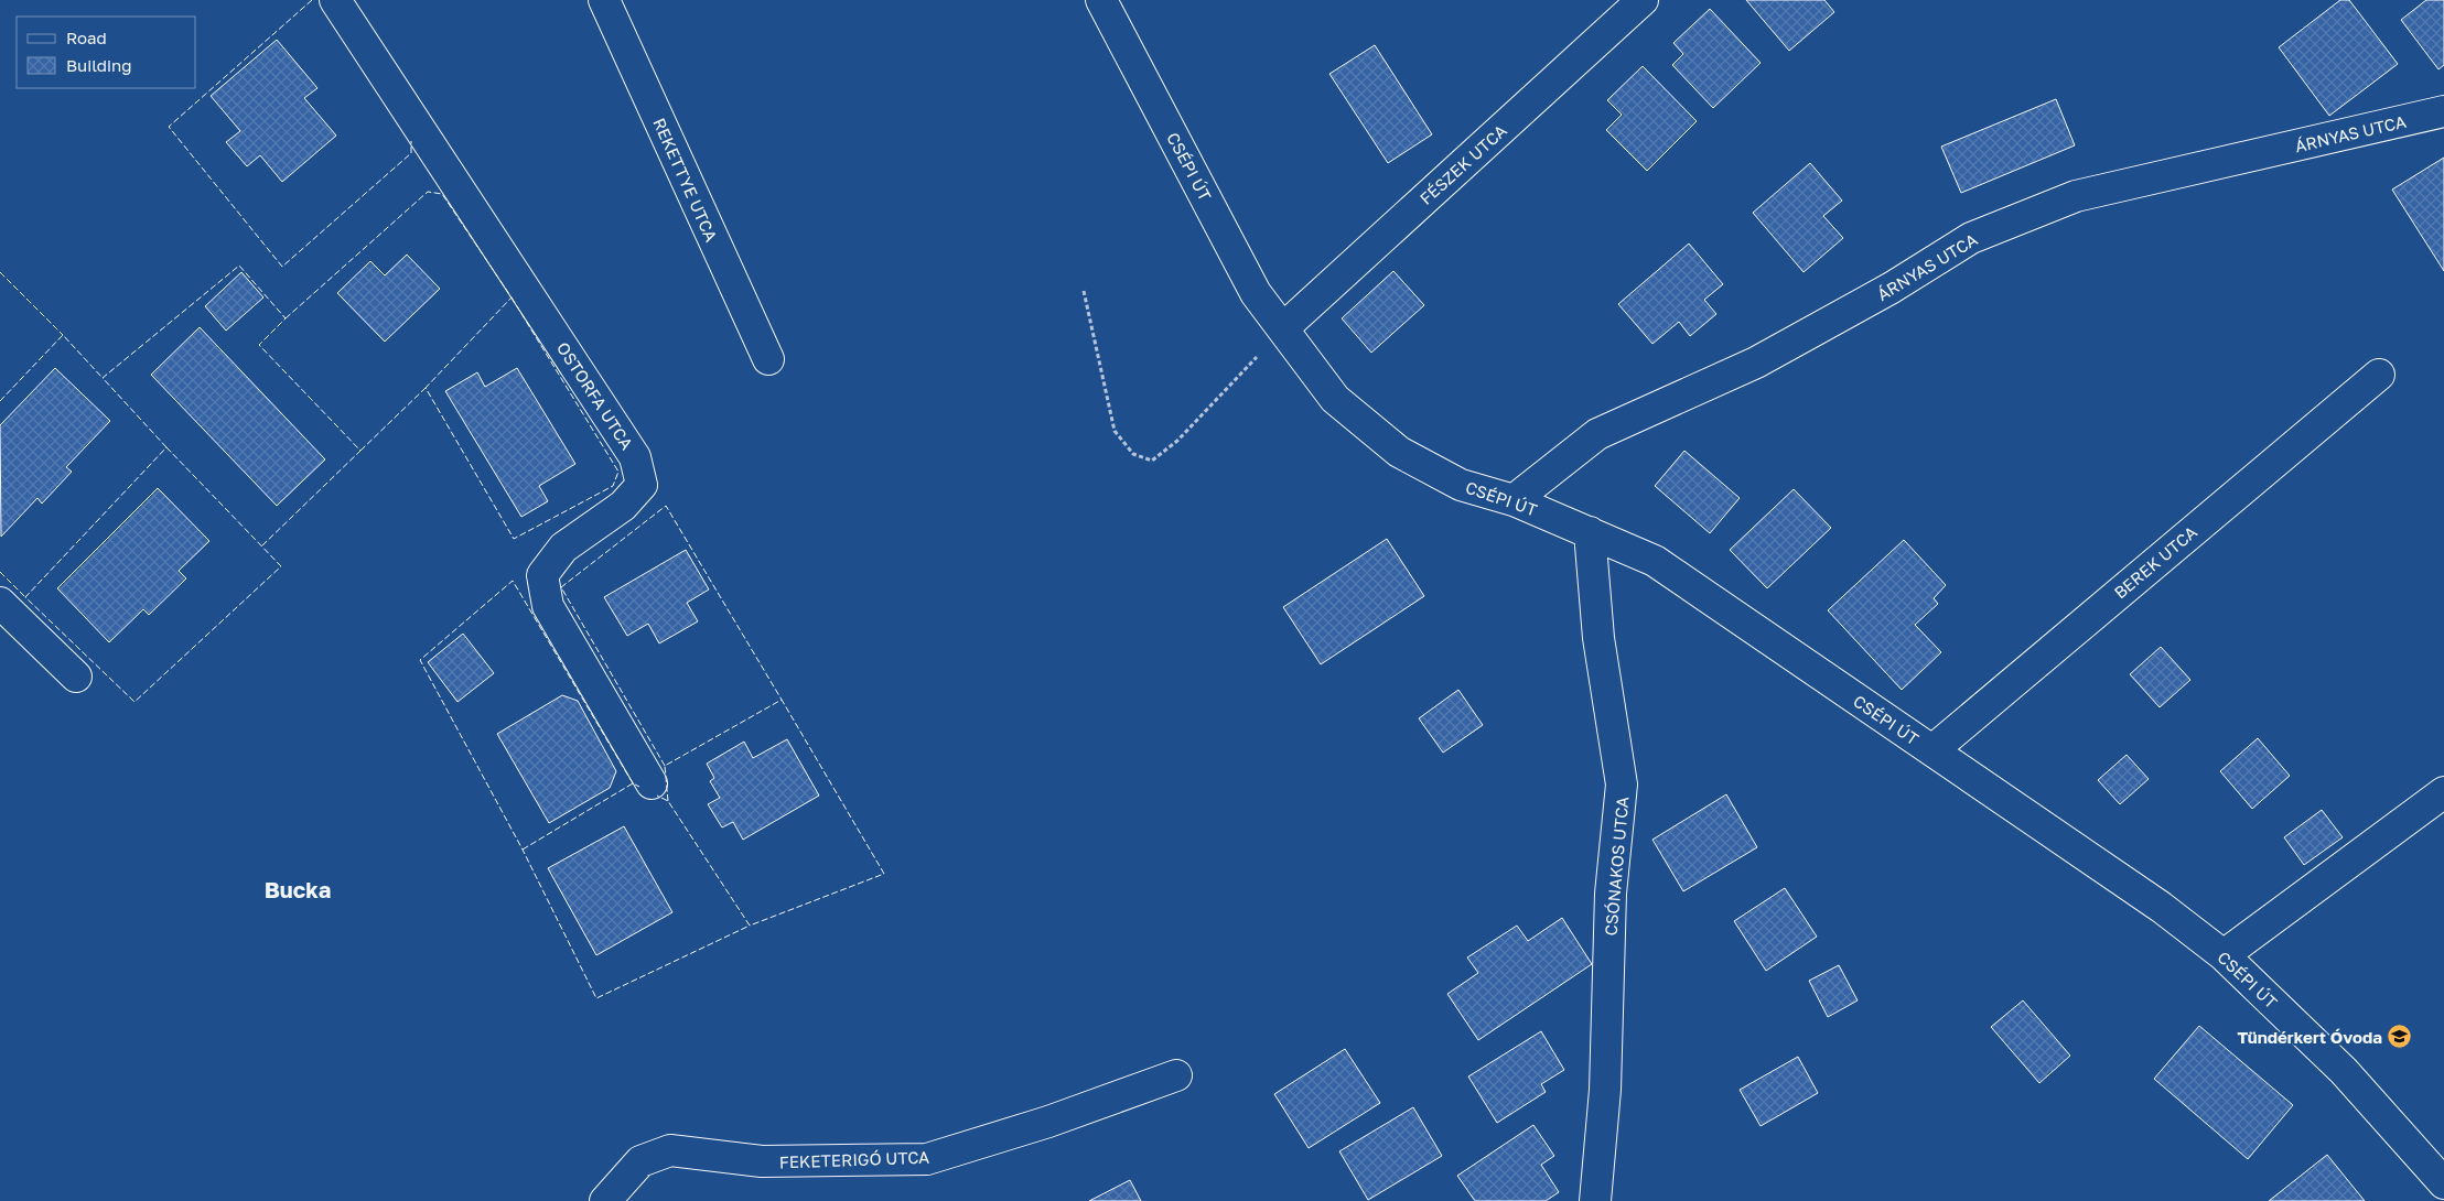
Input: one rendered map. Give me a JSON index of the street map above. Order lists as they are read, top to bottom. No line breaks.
{"streets":{"street":["ÁRNYAS UTCA","FÉSZEK UTCA","CSÉPI ÚT","REKETTYE UTCA","OSTORFA UTCA","BEREK UTCA","CSÓNAKOS UTCA","FEKETERIGÓ UTCA"]},"crossings":[["ÁRNYAS UTCA","CSÉPI ÚT"],["FÉSZEK UTCA","CSÉPI ÚT"],["CSÉPI ÚT","BEREK UTCA"],["CSÉPI ÚT","CSÓNAKOS UTCA"]],"districts":["Bucka"],"places":{"school or university":["Tündérkert Óvoda"]},"legend":["Road","Building"]}
